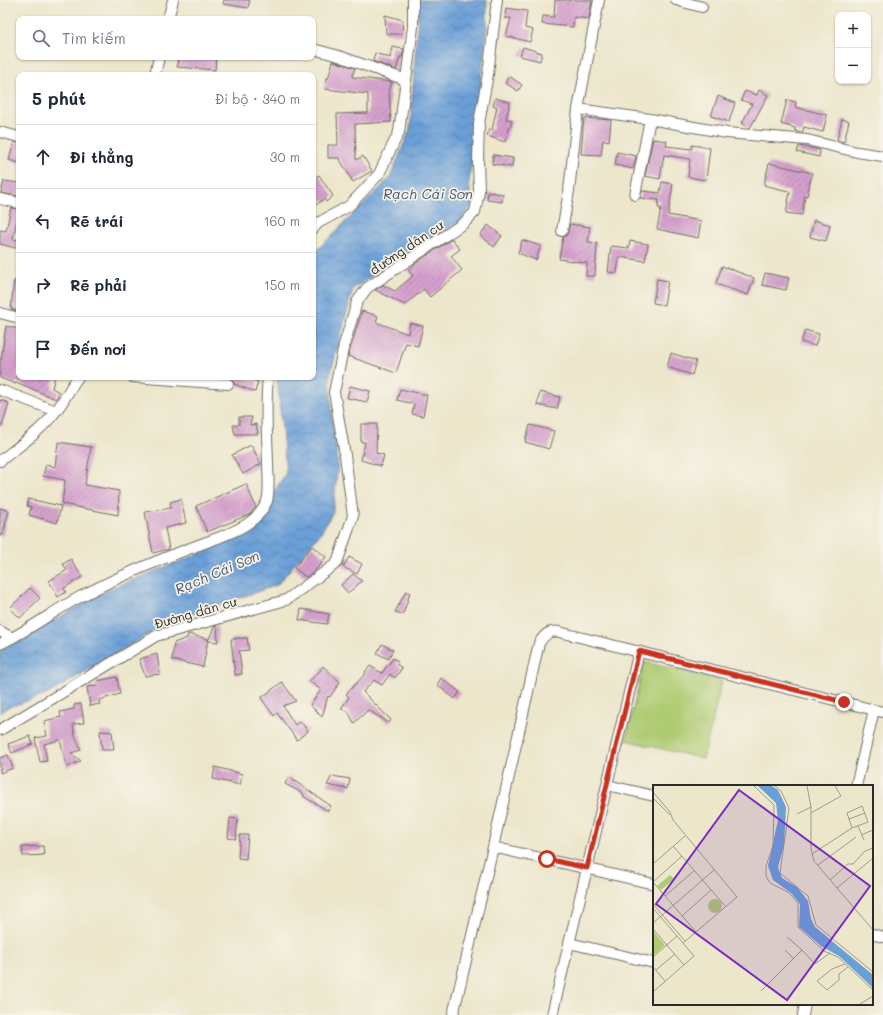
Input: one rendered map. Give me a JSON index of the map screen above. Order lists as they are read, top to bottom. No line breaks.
{"streets":{"street":["đường dân cư","Đường dân cư"]},"crossings":[["đường dân cư","Đường dân cư"]],"water":["Rạch Cái Sơn"],"page":{"map_buttons":["+","−"],"search":"Tìm kiếm","heading":["5 phút","Đi bộ · 340 m"],"list":[["Đi thẳng","30 m"],["Rẽ trái","160 m"],["Rẽ phải","150 m"],"Đến nơi"]}}
